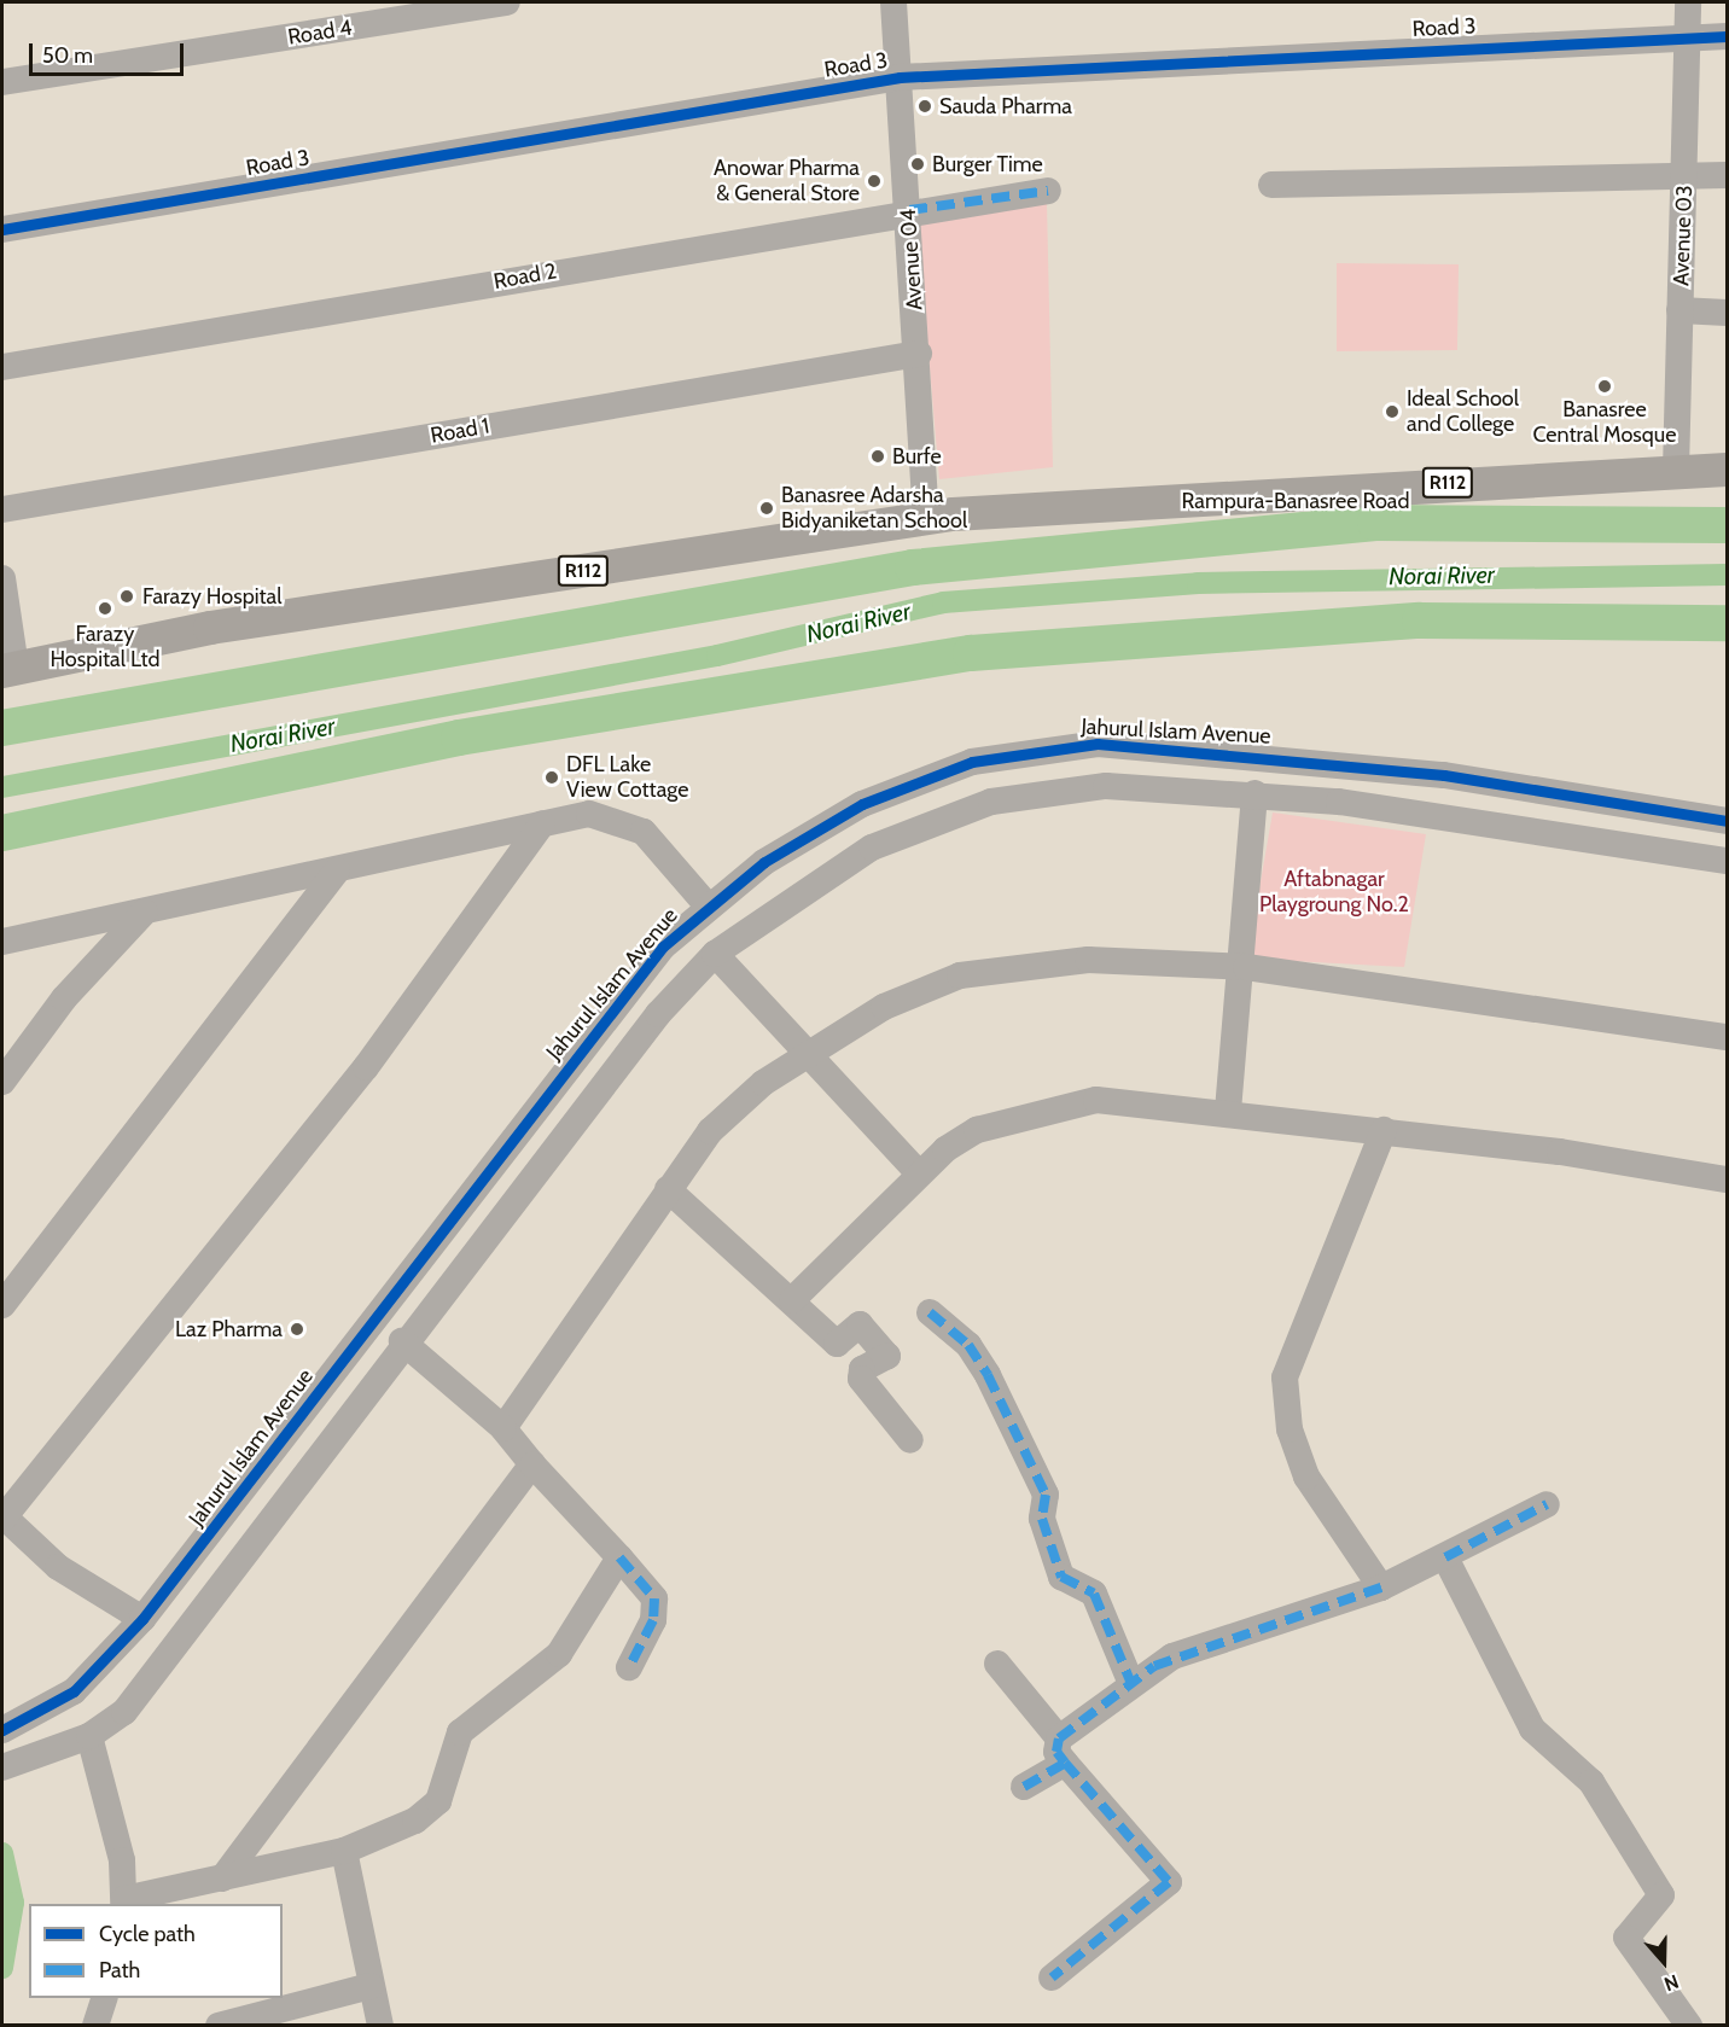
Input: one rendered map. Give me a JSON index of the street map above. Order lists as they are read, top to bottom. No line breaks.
{"streets":{"main road":["R112","Rampura-Banasree Road"],"street":["Road 3","Road 4","Avenue 03","Avenue 04","Road 2","Road 1","Jahurul Islam Avenue"]},"crossings":[["Road 3","Avenue 03"],["Road 3","Avenue 04"],["Avenue 03","Rampura-Banasree Road"],["Avenue 04","Road 2"],["Avenue 04","Road 1"],["Avenue 04","Rampura-Banasree Road"]],"water":["Norai River"],"parks":["Aftabnagar Playgroung No.2"],"places":["Sauda Pharma","Burger Time","Anowar Pharma & General Store","Banasree Central Mosque","Ideal School and College","Burfe","Banasree Adarsha Bidyaniketan School","Farazy Hospital","Farazy Hospital Ltd","DFL Lake View Cottage","Laz Pharma"],"legend":["Cycle path","Path"],"scale_bar":"50 m","north":"bottom"}
